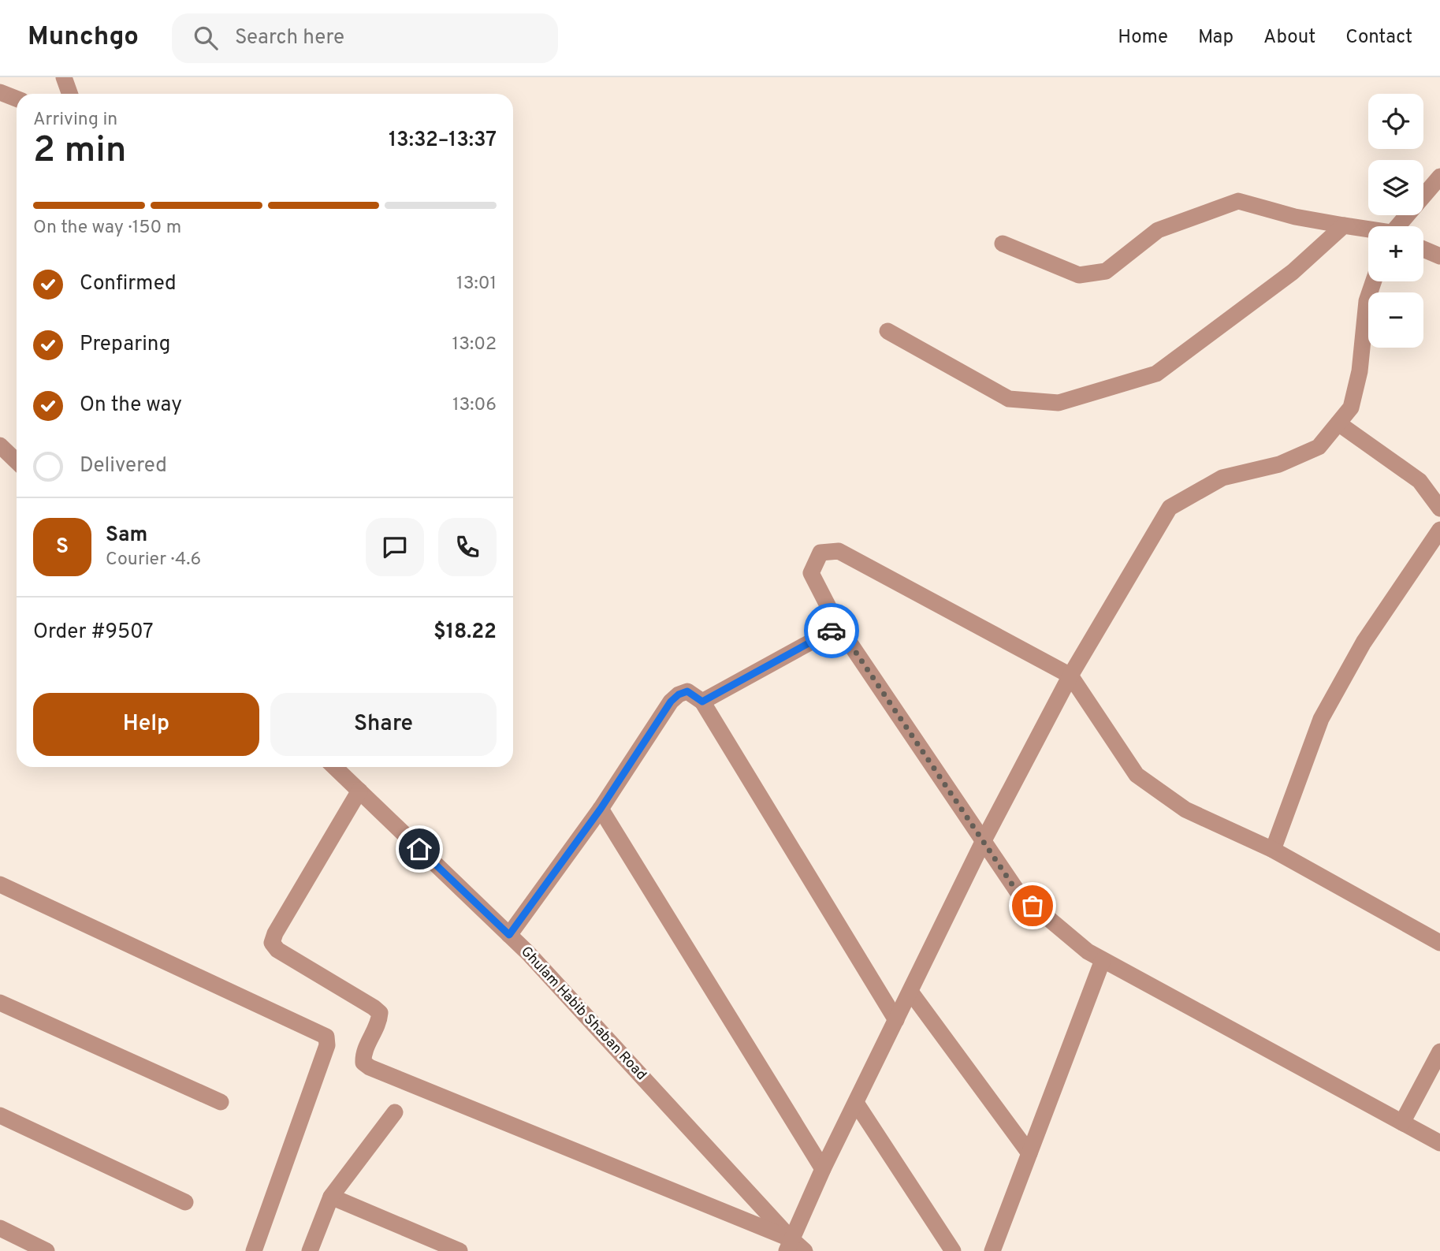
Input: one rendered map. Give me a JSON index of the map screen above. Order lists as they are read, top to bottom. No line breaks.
{"streets":{"street":["Ghulam Habib Shaban Road"]},"page":{"header":"Munchgo","search":"Search here","nav":["Home","Map","About","Contact"],"map_buttons":["+","−"],"heading":["2 min","Arriving in","13:32–13:37"],"panel":["Sam","Courier · 4.6","Order #9507","$18.22"],"bar":"On the way · 150 m","list":[["Confirmed","13:01"],["Preparing","13:02"],["On the way","13:06"],"Delivered"],"round":"S","buttons":["Help","Share"]}}
